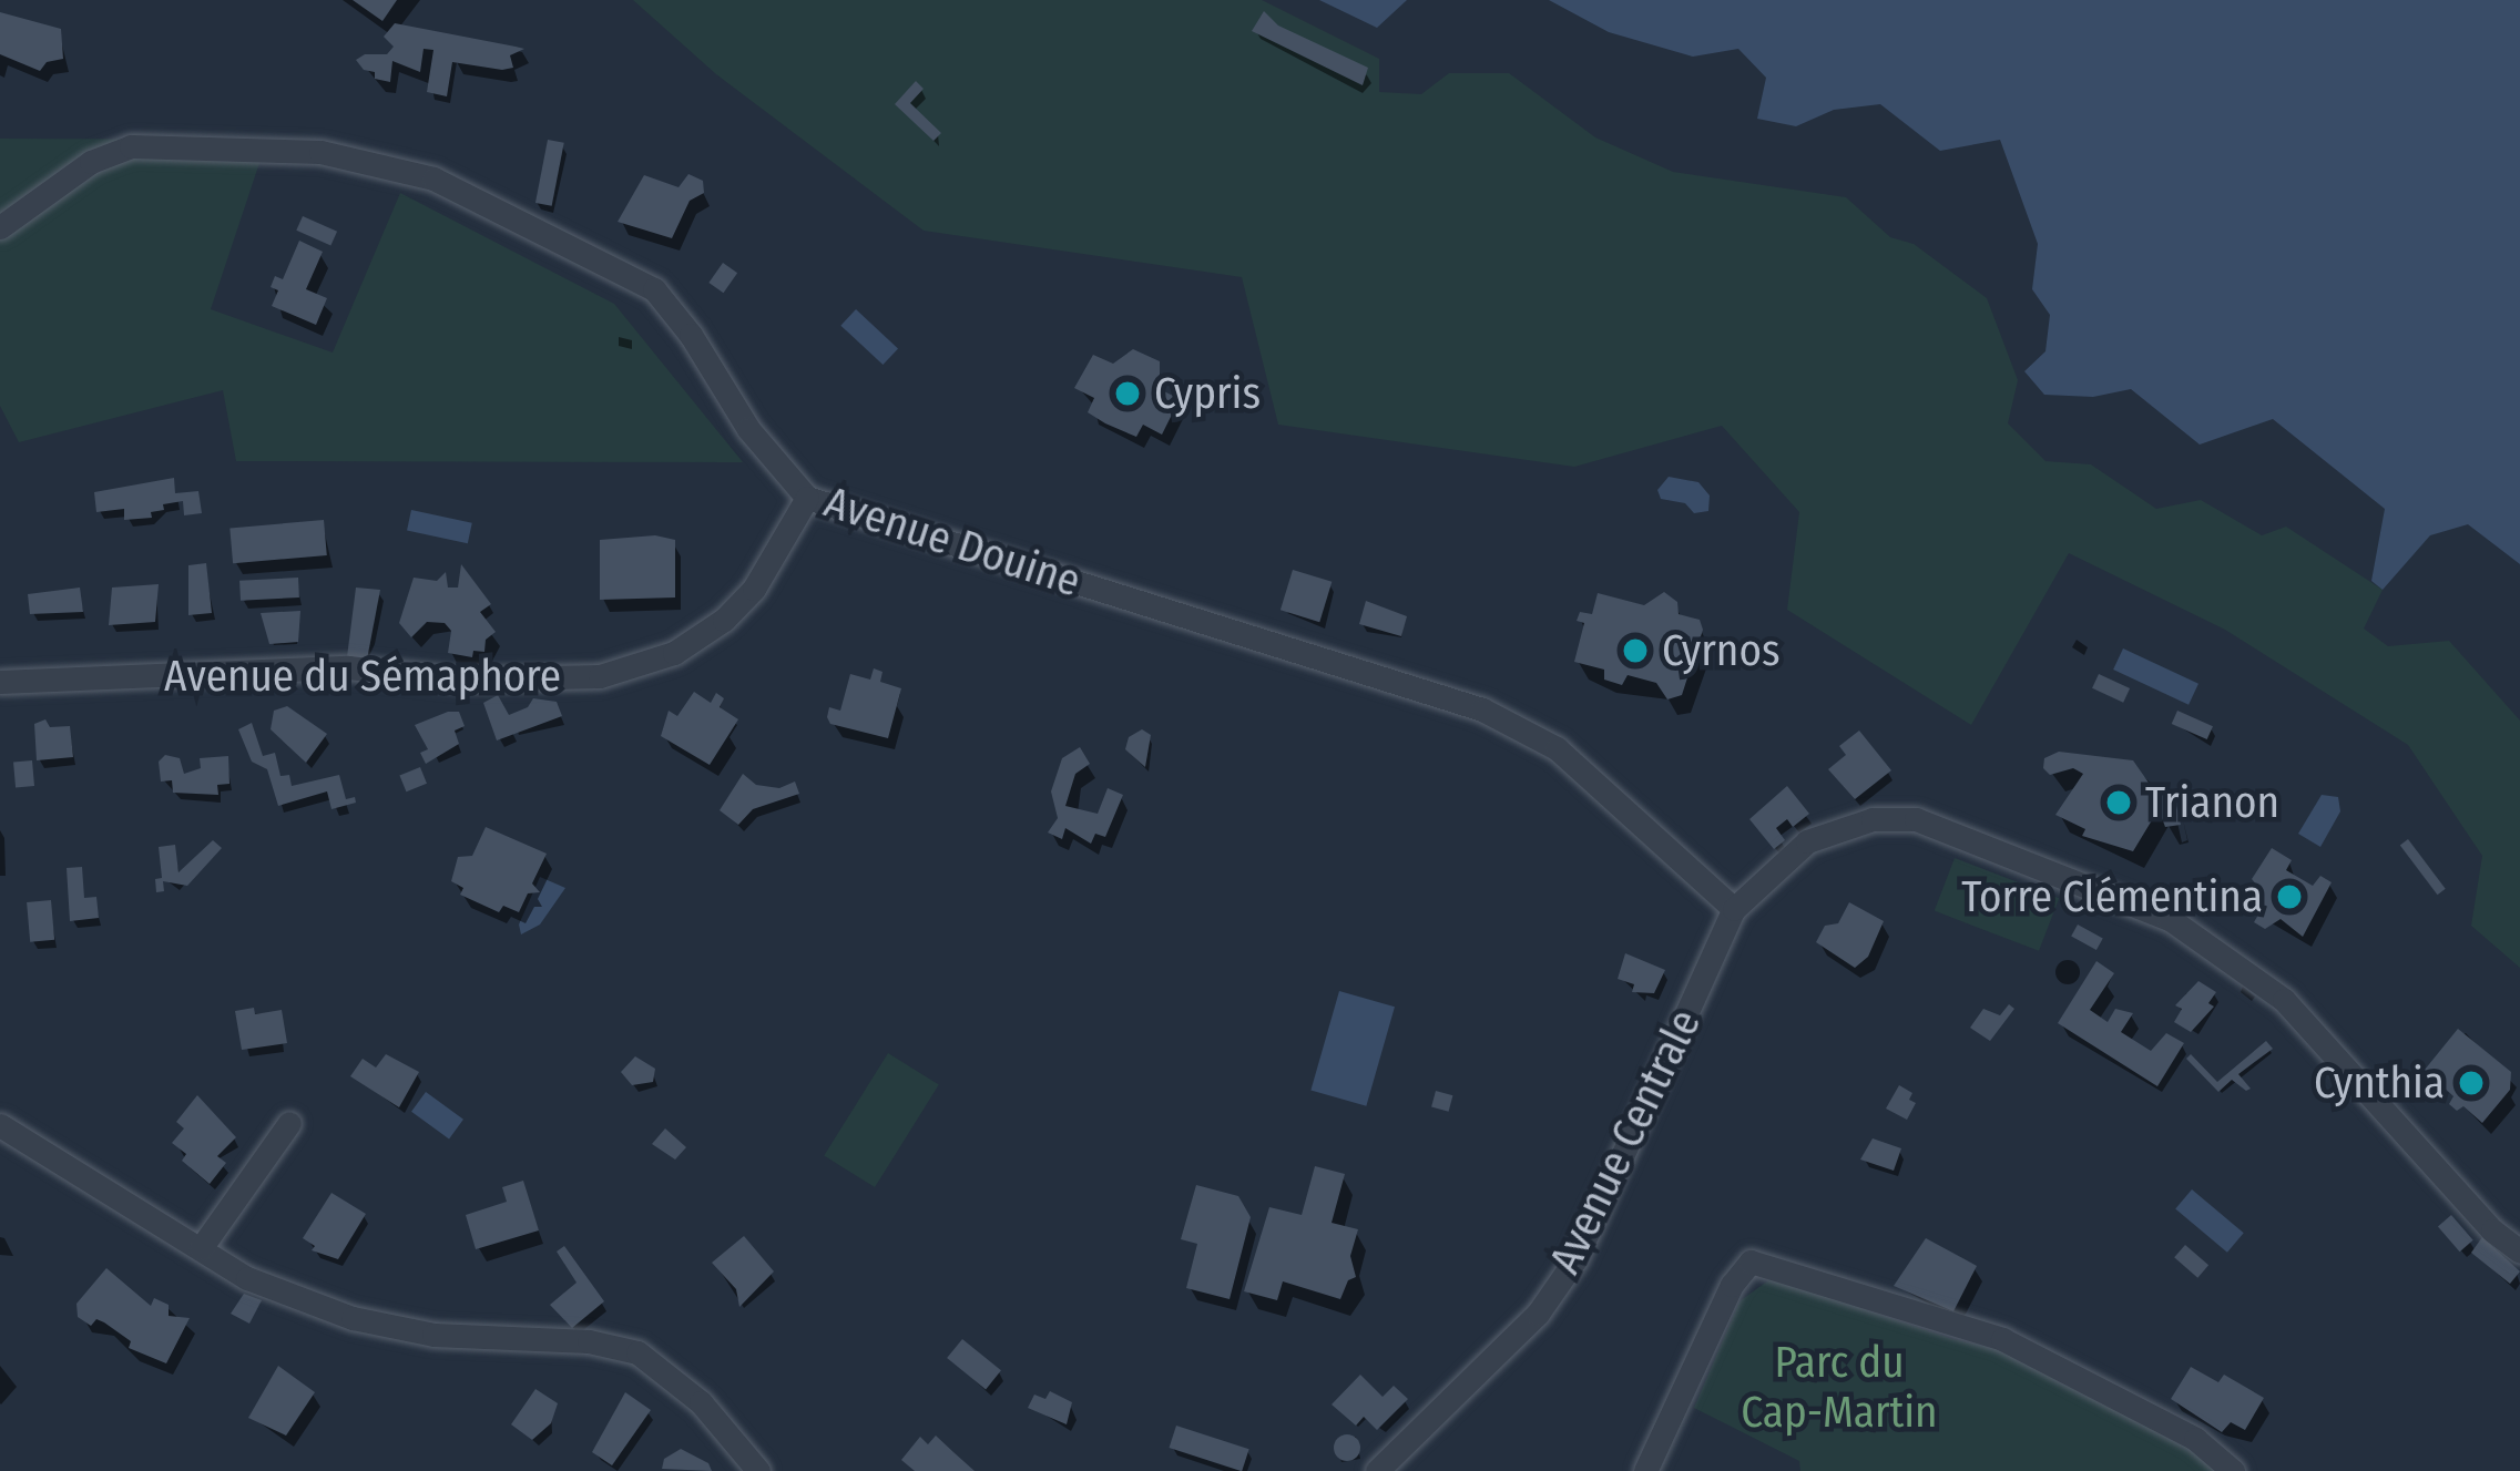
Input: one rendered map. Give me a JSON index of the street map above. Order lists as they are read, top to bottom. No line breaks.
{"streets":{"street":["Avenue Douine","Avenue du Sémaphore","Avenue Centrale"]},"crossings":[["Avenue Douine","Avenue du Sémaphore"],["Avenue Douine","Avenue Centrale"]],"parks":["Parc du Cap-Martin"],"places":["Cypris","Cyrnos","Trianon","Torre Clémentina","Cynthia"]}
